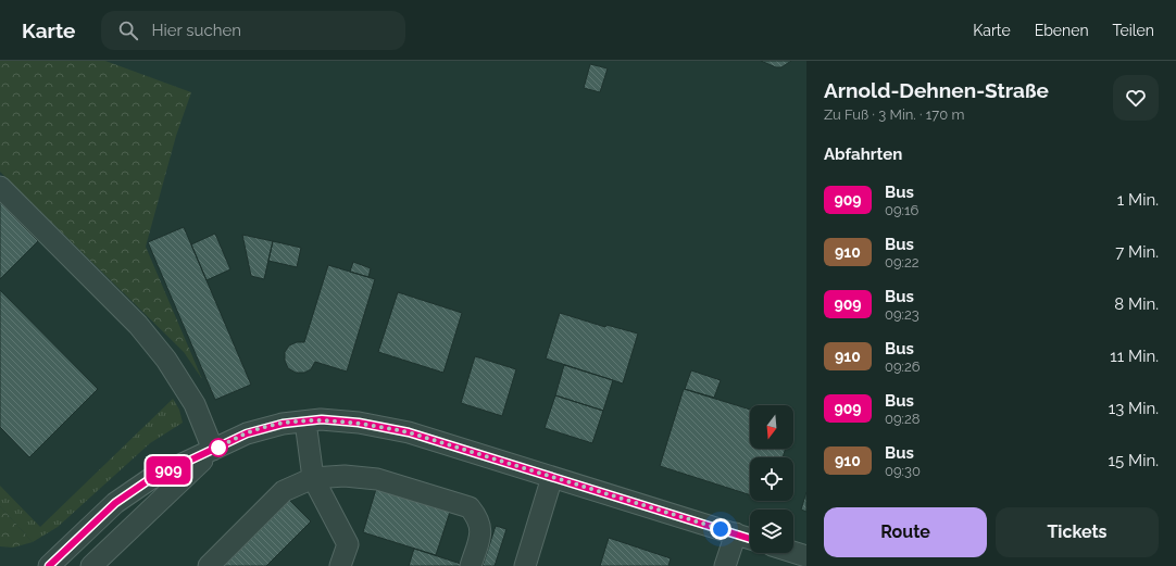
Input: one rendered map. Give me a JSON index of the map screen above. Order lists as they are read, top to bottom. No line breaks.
{"lines":["bus line 909"],"north":"bottom","page":{"header":"Karte","search":"Hier suchen","nav":["Karte","Ebenen","Teilen"],"on_map":"909","heading":[["Arnold-Dehnen-Straße","Zu Fuß · 3 Min. · 170 m"],"Abfahrten"],"list":[{"mark":"909","name":"Bus","note":"09:16","value":"1 Min."},{"mark":"910","name":"Bus","note":"09:22","value":"7 Min."},{"mark":"909","name":"Bus","note":"09:23","value":"8 Min."},{"mark":"910","name":"Bus","note":"09:26","value":"11 Min."},{"mark":"909","name":"Bus","note":"09:28","value":"13 Min."},{"mark":"910","name":"Bus","note":"09:30","value":"15 Min."}],"buttons":["Route","Tickets"]}}
